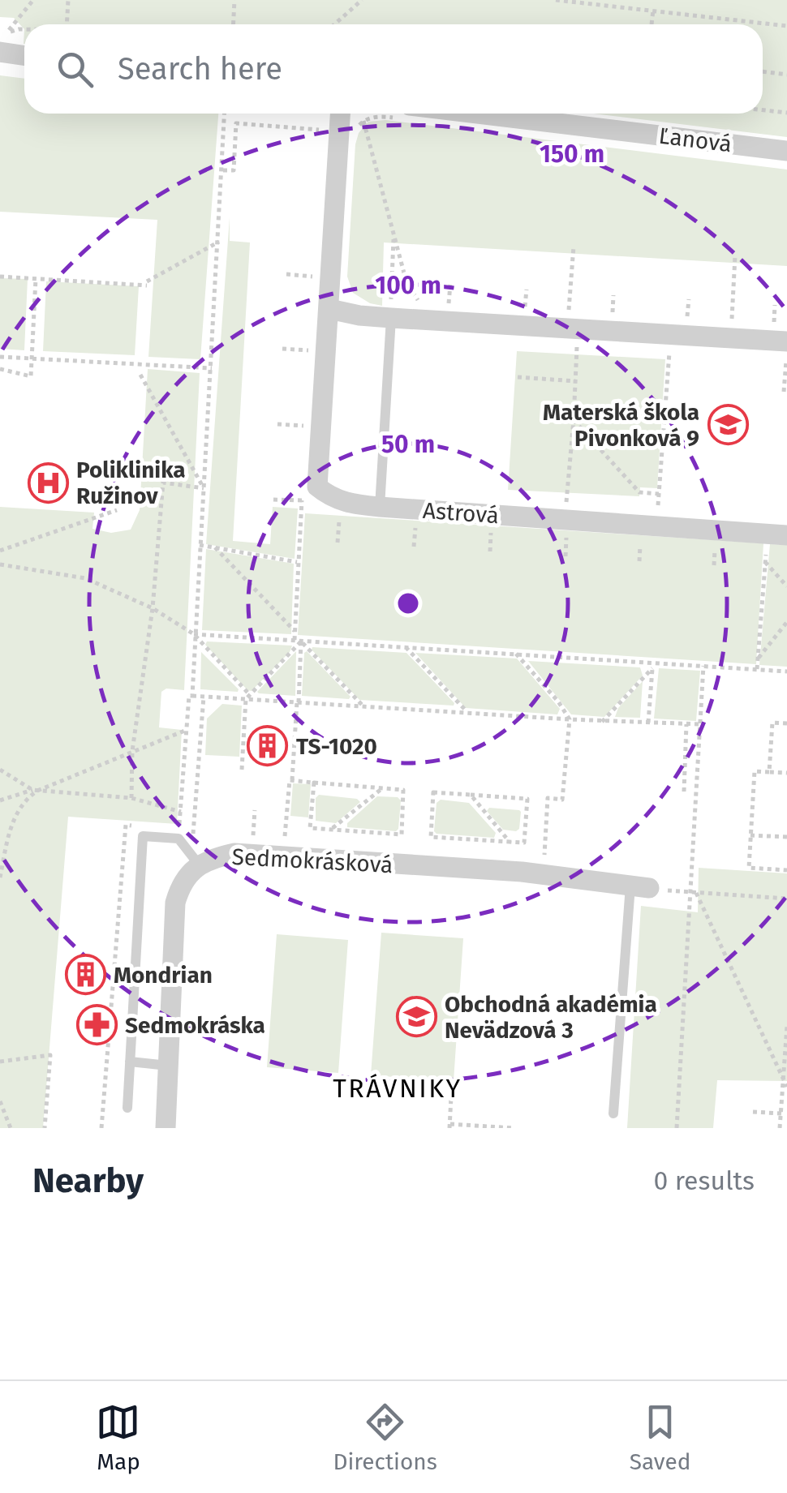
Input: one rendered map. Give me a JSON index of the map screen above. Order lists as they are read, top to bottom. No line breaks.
{"streets":{"street":["Ľanová","Astrová","Sedmokrásková"]},"districts":["TRÁVNIKY"],"places":{"school or university":["Materská škola Pivonková 9","Obchodná akadémia Nevädzová 3"],"hospital":["Poliklinika Ružinov"],"building":["TS-1020","Mondrian"],"pharmacy":["Sedmokráska"]},"page":{"search":"Search here","heading":["Nearby","0 results"],"nav":["Map","Directions","Saved"]},"rings":["150 m","100 m","50 m"]}
